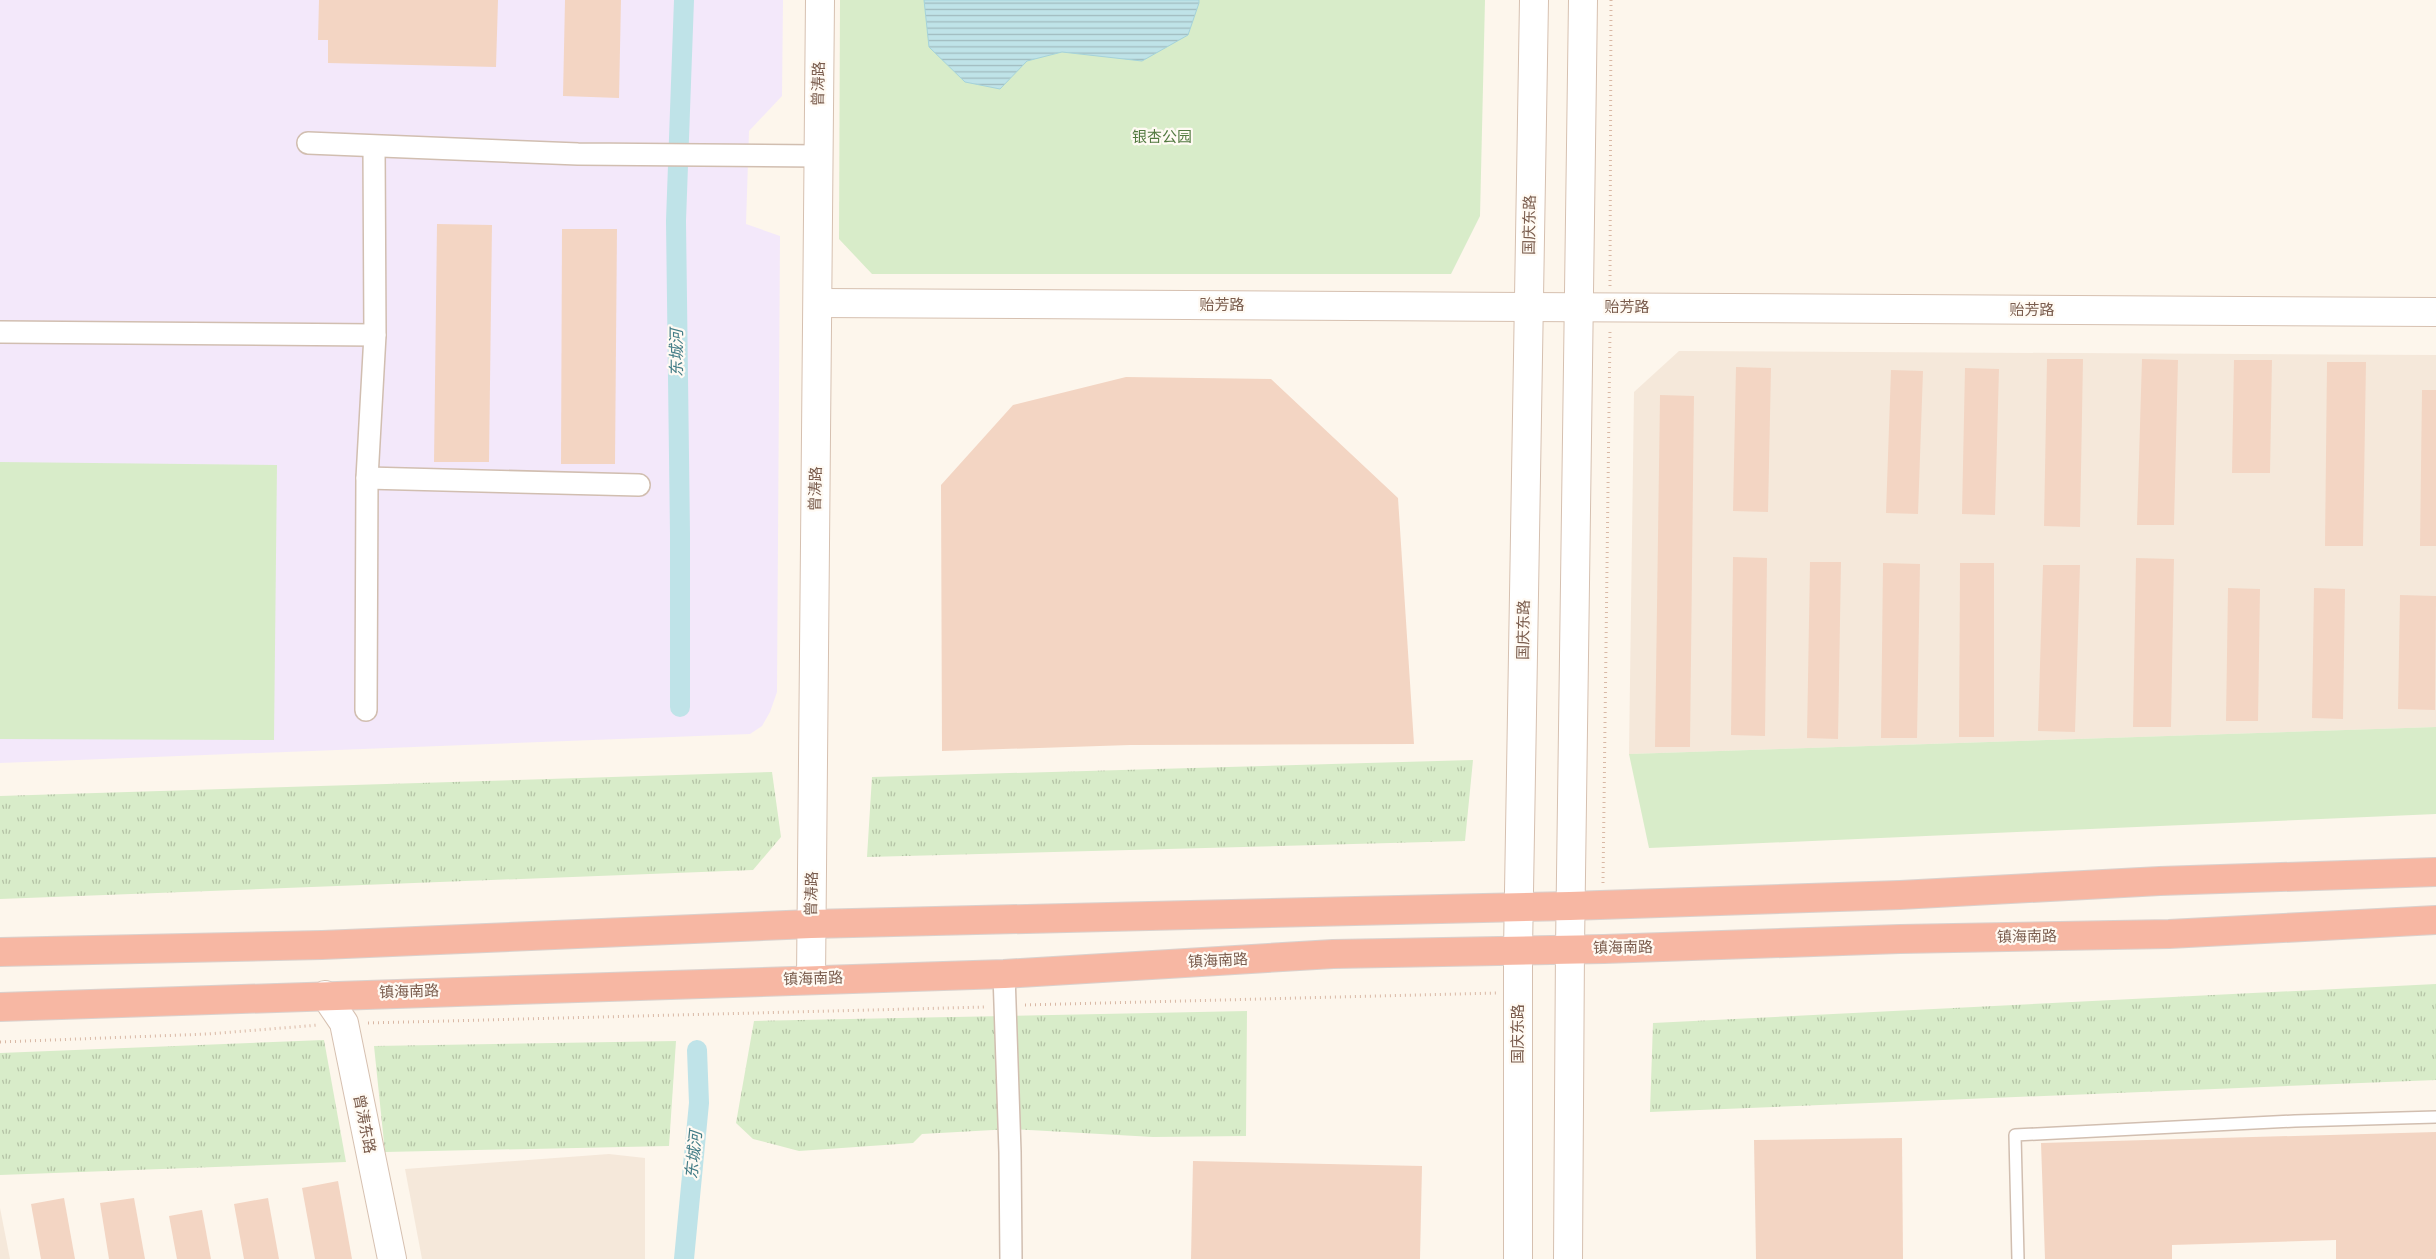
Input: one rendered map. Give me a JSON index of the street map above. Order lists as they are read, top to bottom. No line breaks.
{"streets":{"highway":["镇海南路"],"street":["曾涛路","国庆东路","贻芳路","曾涛东路"]},"crossings":[["曾涛路","贻芳路"],["曾涛路","镇海南路"],["国庆东路","贻芳路"],["国庆东路","镇海南路"],["镇海南路","曾涛东路"]],"water":["东城河"],"parks":["银杏公园"]}
